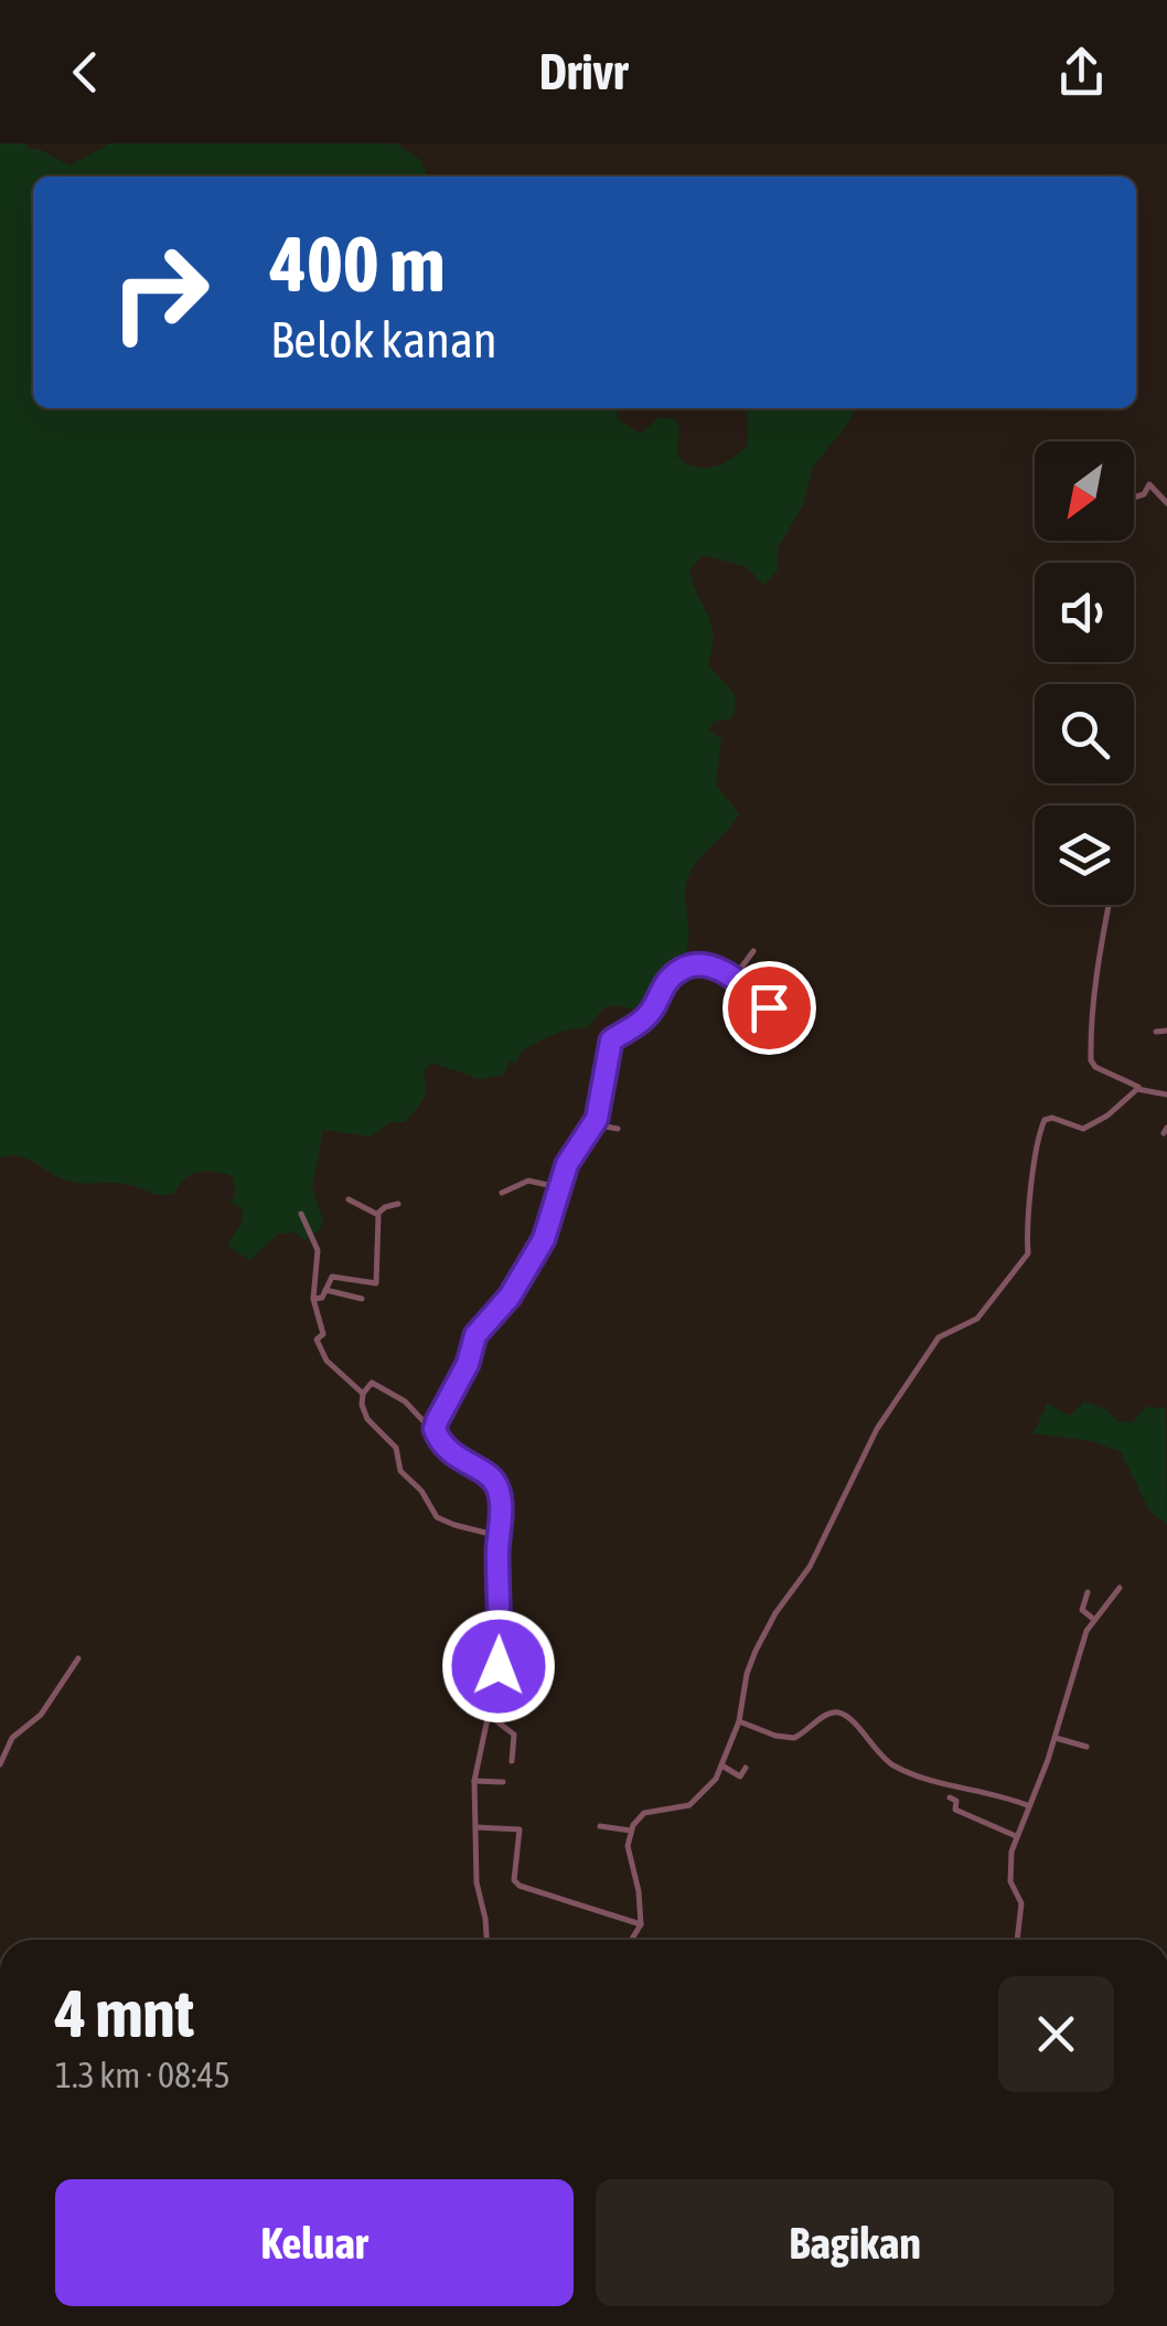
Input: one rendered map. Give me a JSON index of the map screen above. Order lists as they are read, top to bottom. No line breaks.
{"north":"bottom left","page":{"header":"Drivr","turn":["400 m","Belok kanan"],"heading":["4 mnt","1.3 km · 08:45"],"buttons":["Keluar","Bagikan"]}}
